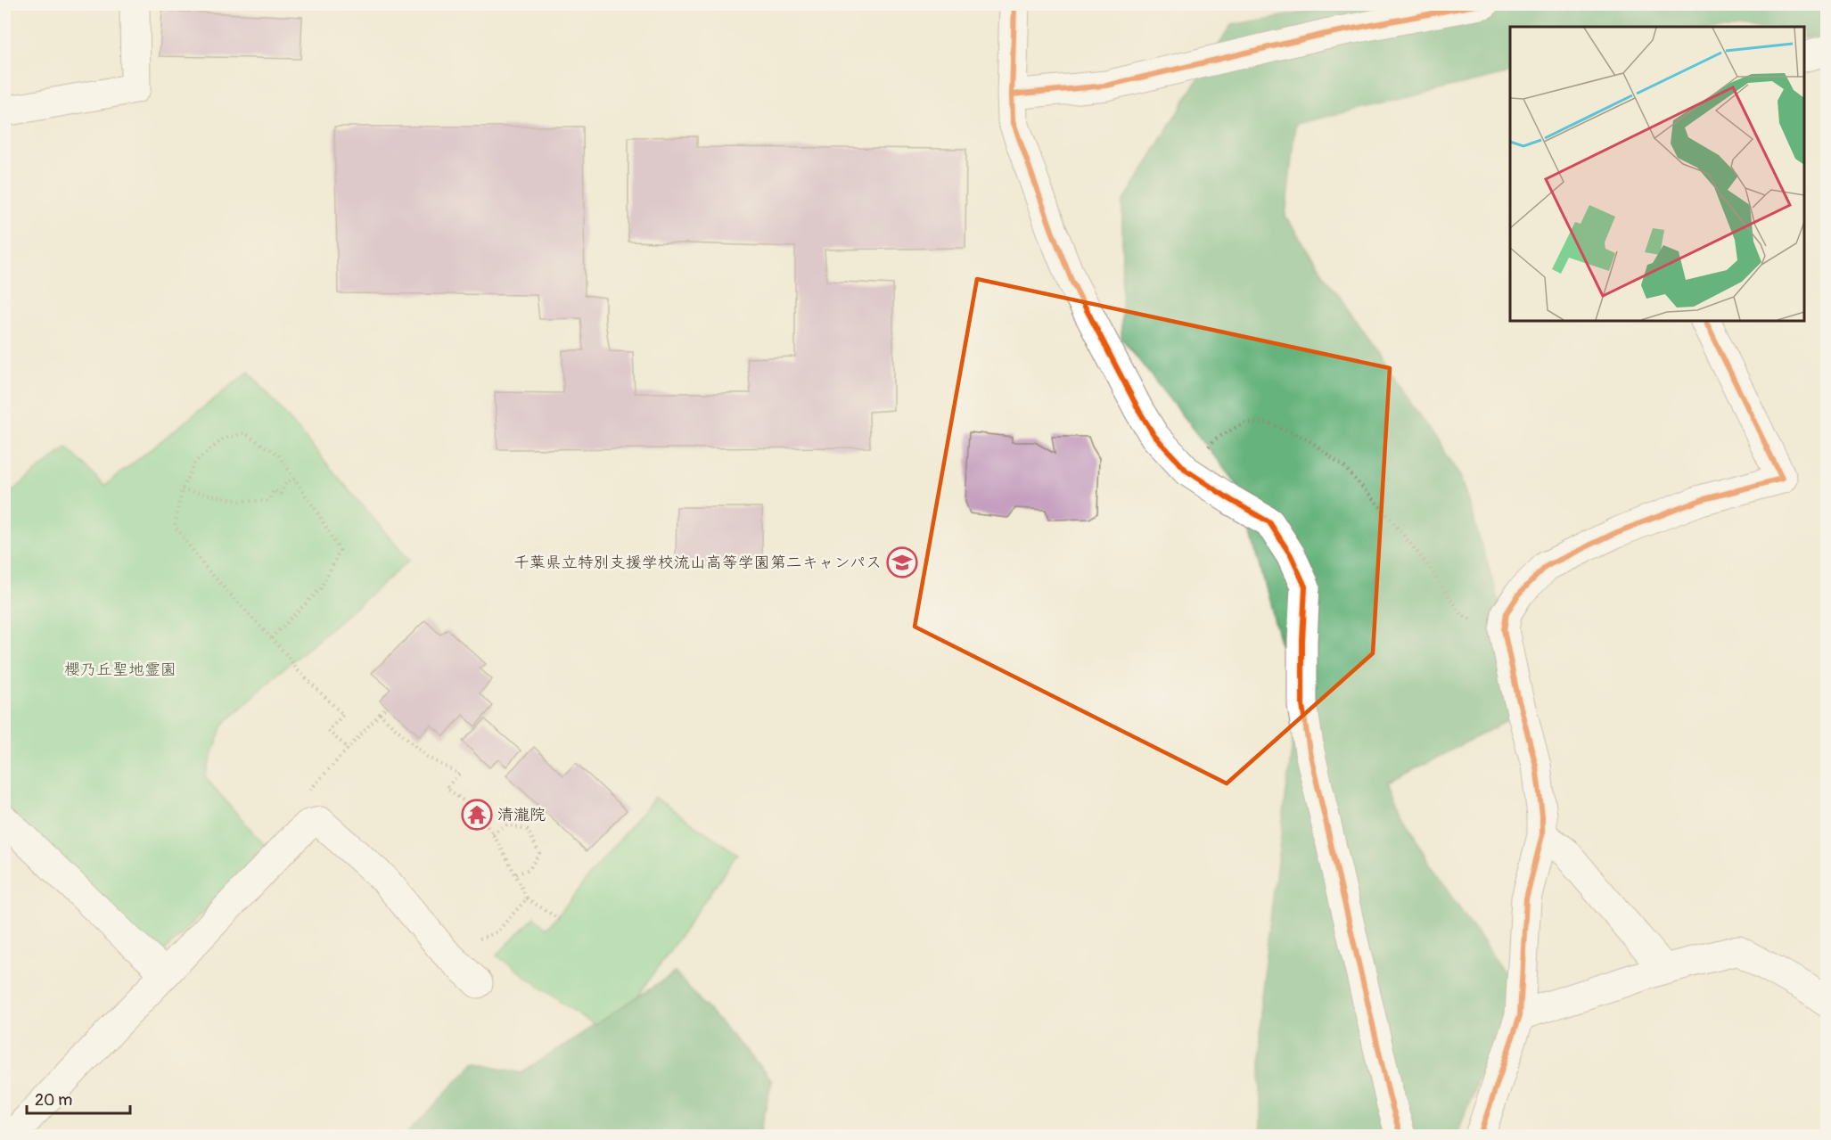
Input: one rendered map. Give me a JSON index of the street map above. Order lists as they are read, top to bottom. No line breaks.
{"parks":["櫻乃丘聖地霊園"],"places":{"school or university":["千葉県立特別支援学校流山高等学園第二キャンパス"],"temple":["清瀧院"]},"scale_bar":"20 m"}
